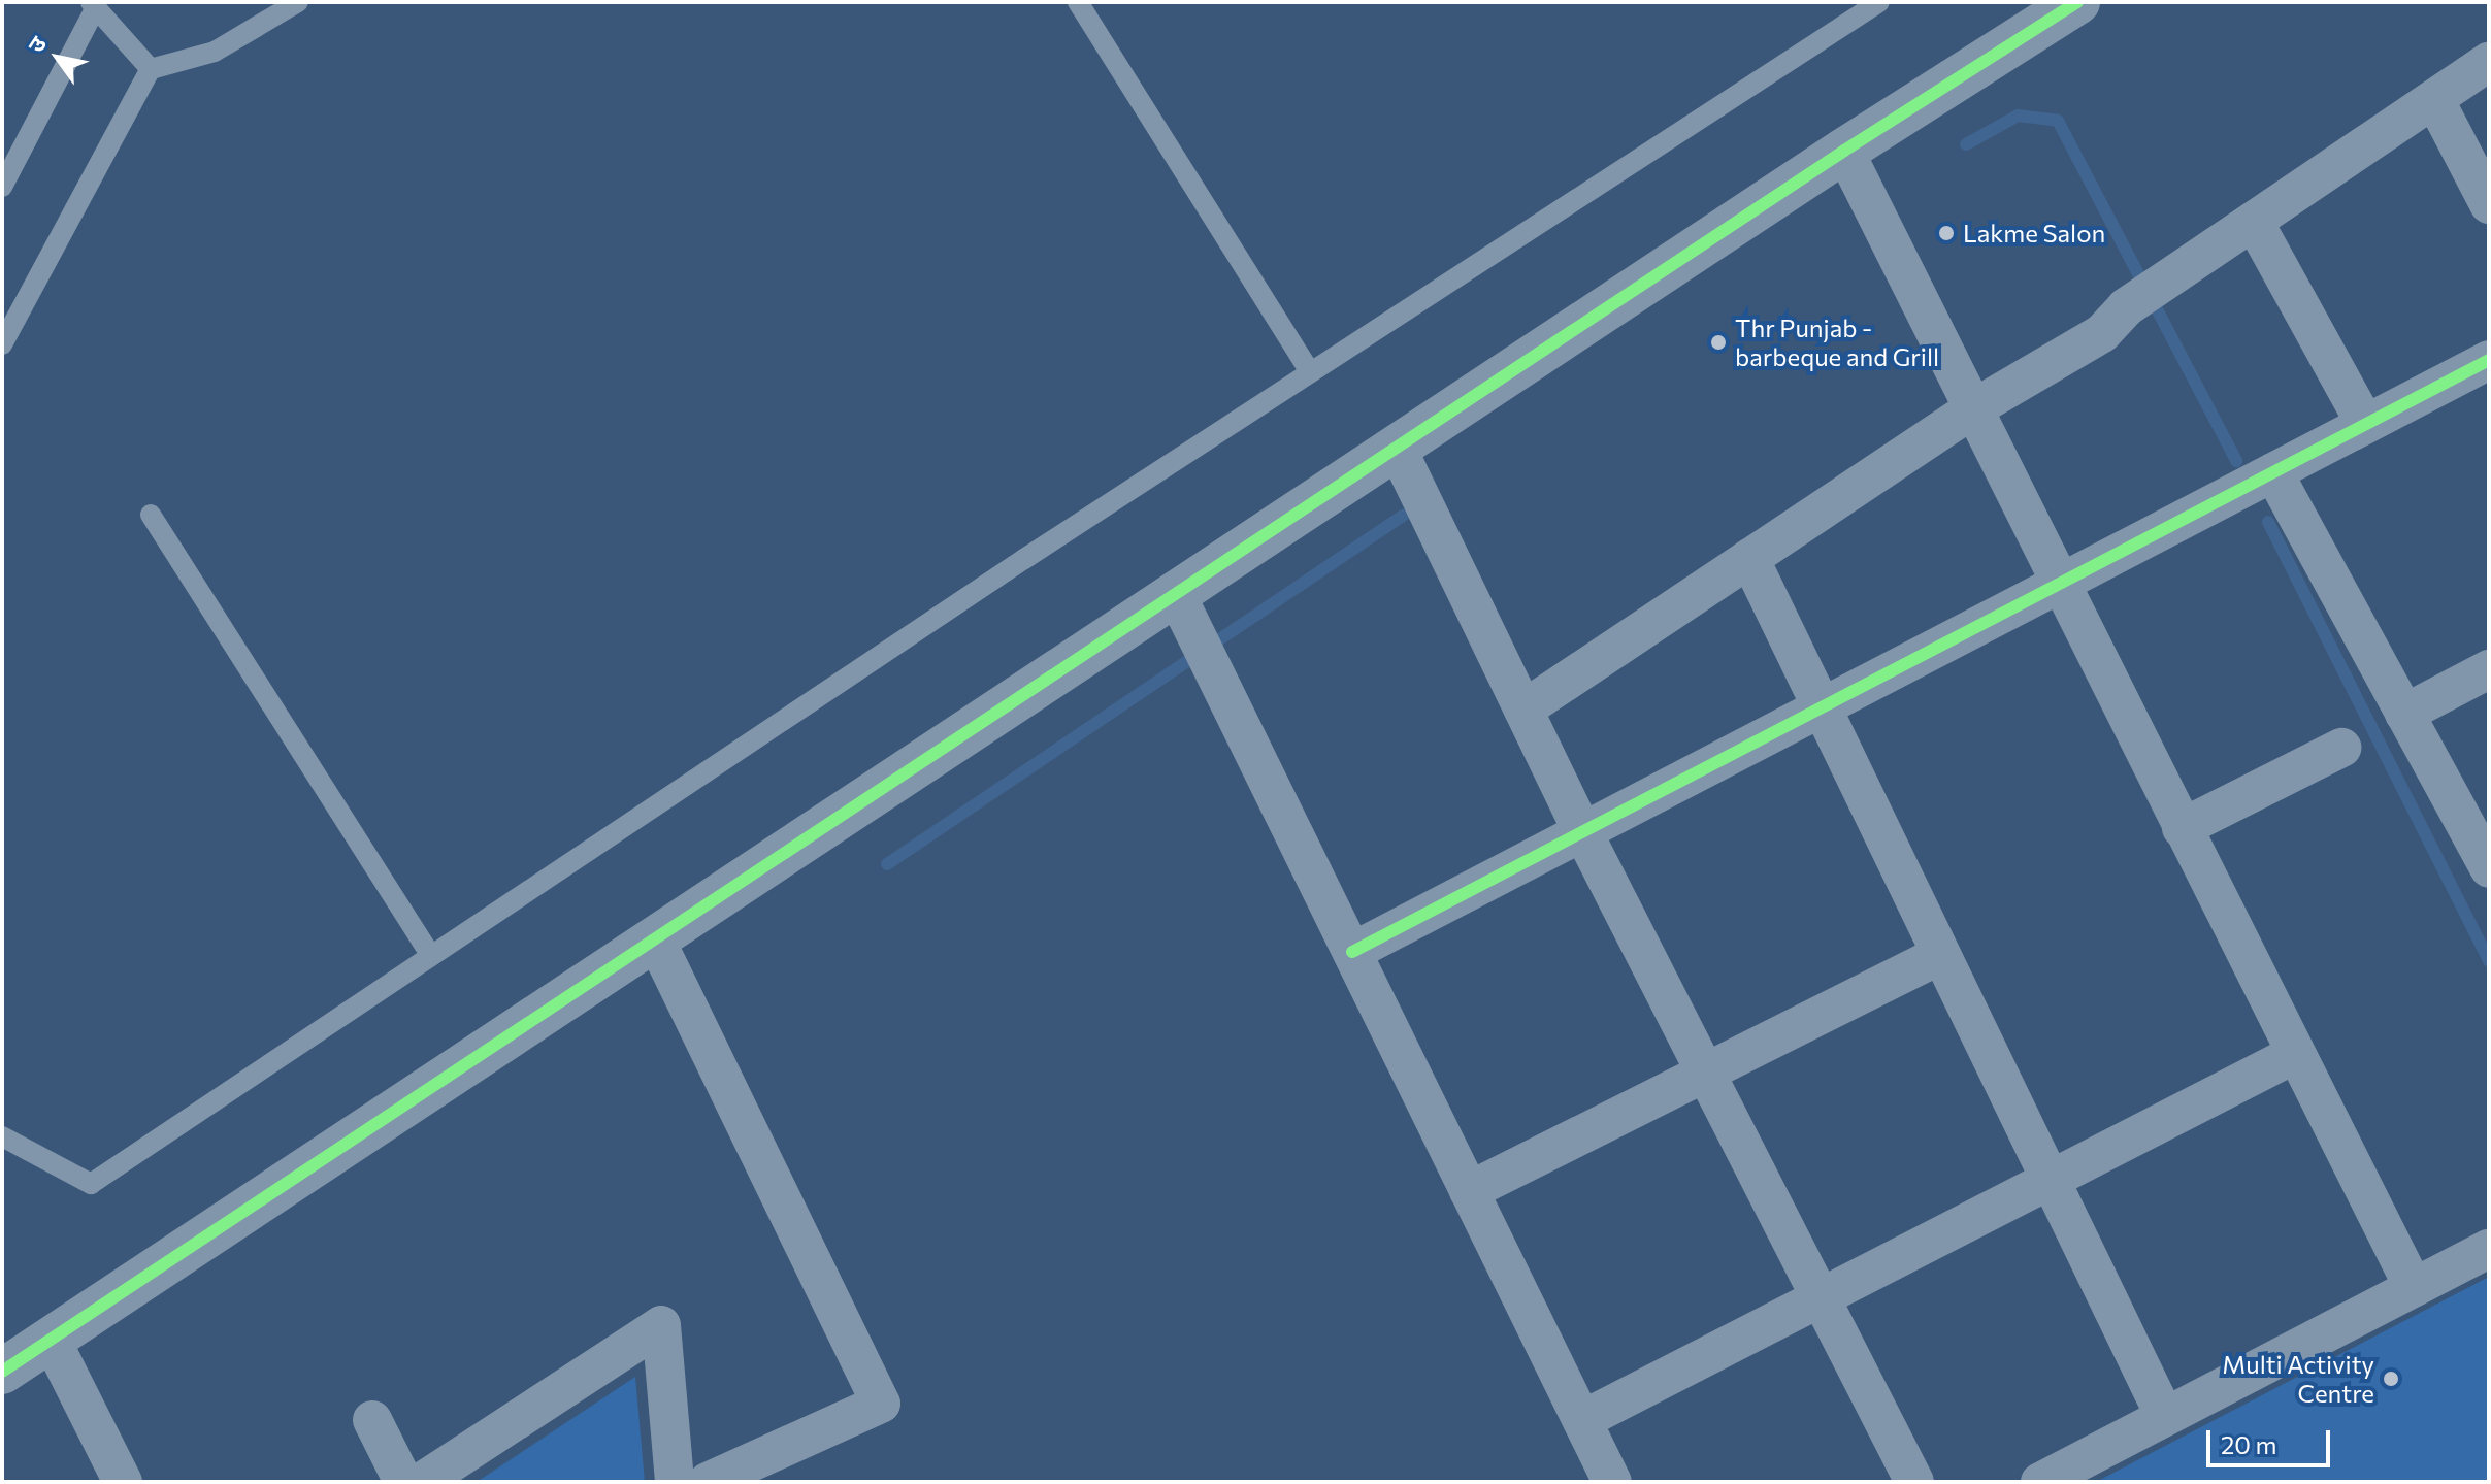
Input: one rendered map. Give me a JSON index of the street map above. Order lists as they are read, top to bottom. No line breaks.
{"places":["Lakme Salon","Thr Punjab - barbeque and Grill","Multi Activity Centre"],"scale_bar":"20 m","north":"top left"}
